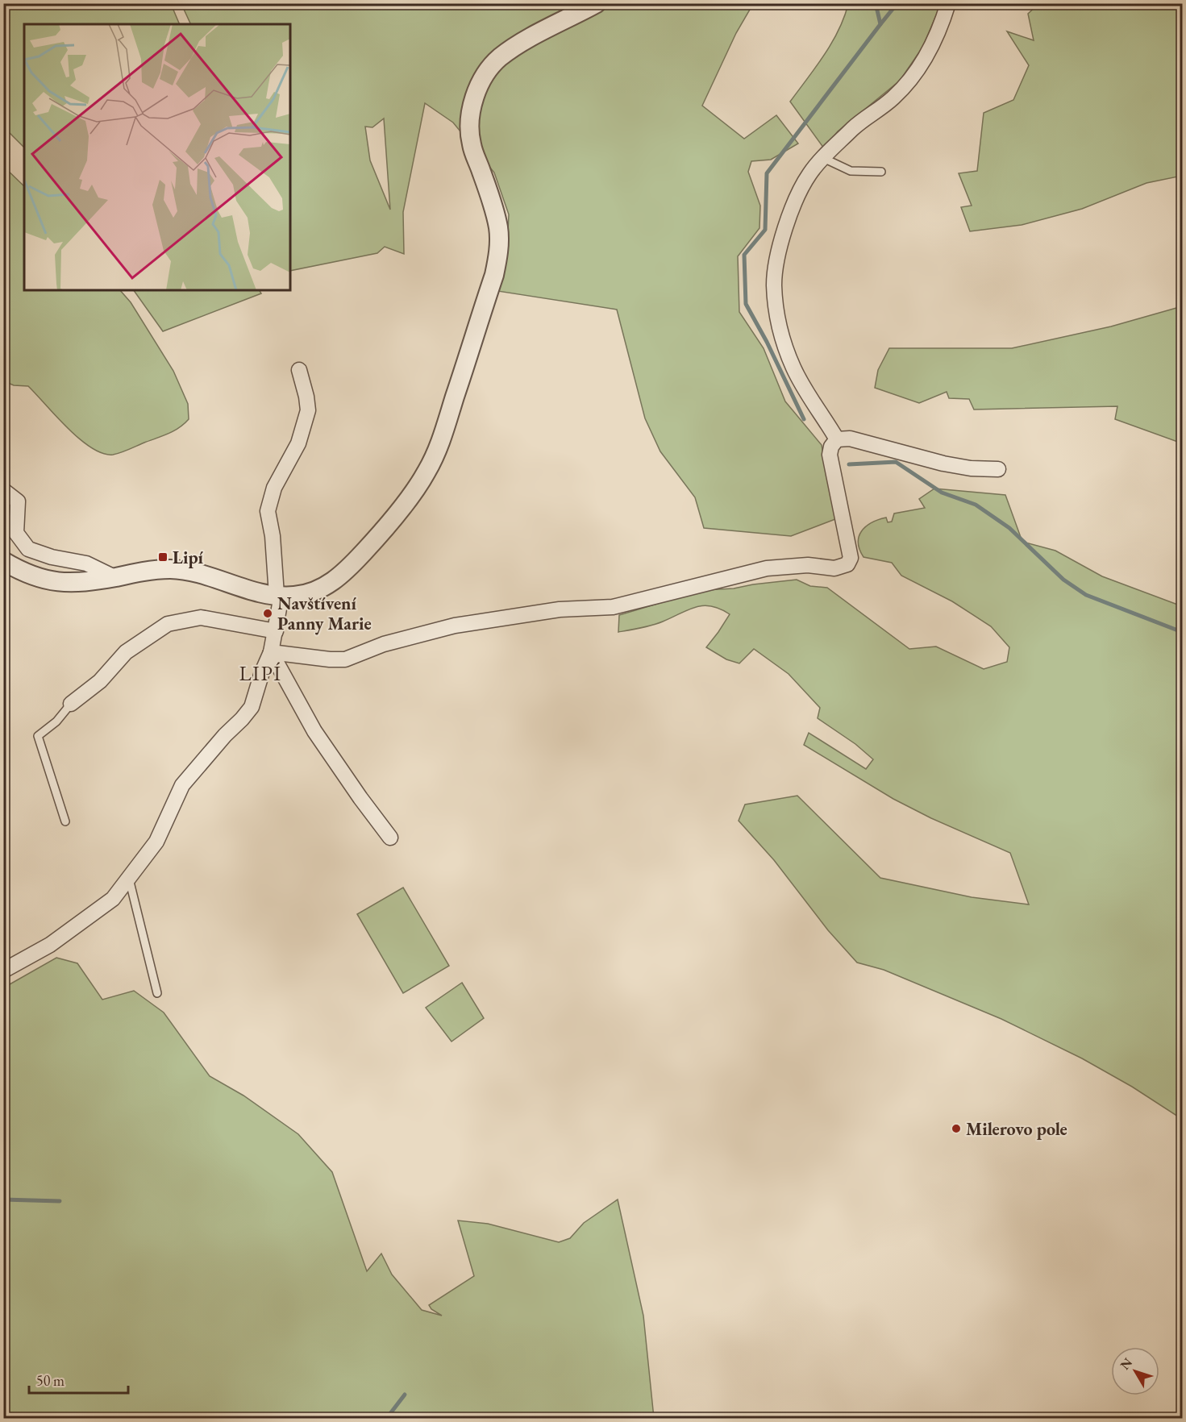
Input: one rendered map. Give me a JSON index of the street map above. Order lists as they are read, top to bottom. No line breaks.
{"districts":["LIPÍ"],"places":{"transit":["Lipí"],"other":["Navštívení Panny Marie","Milerovo pole"]},"scale_bar":"50 m","north":"top left"}
